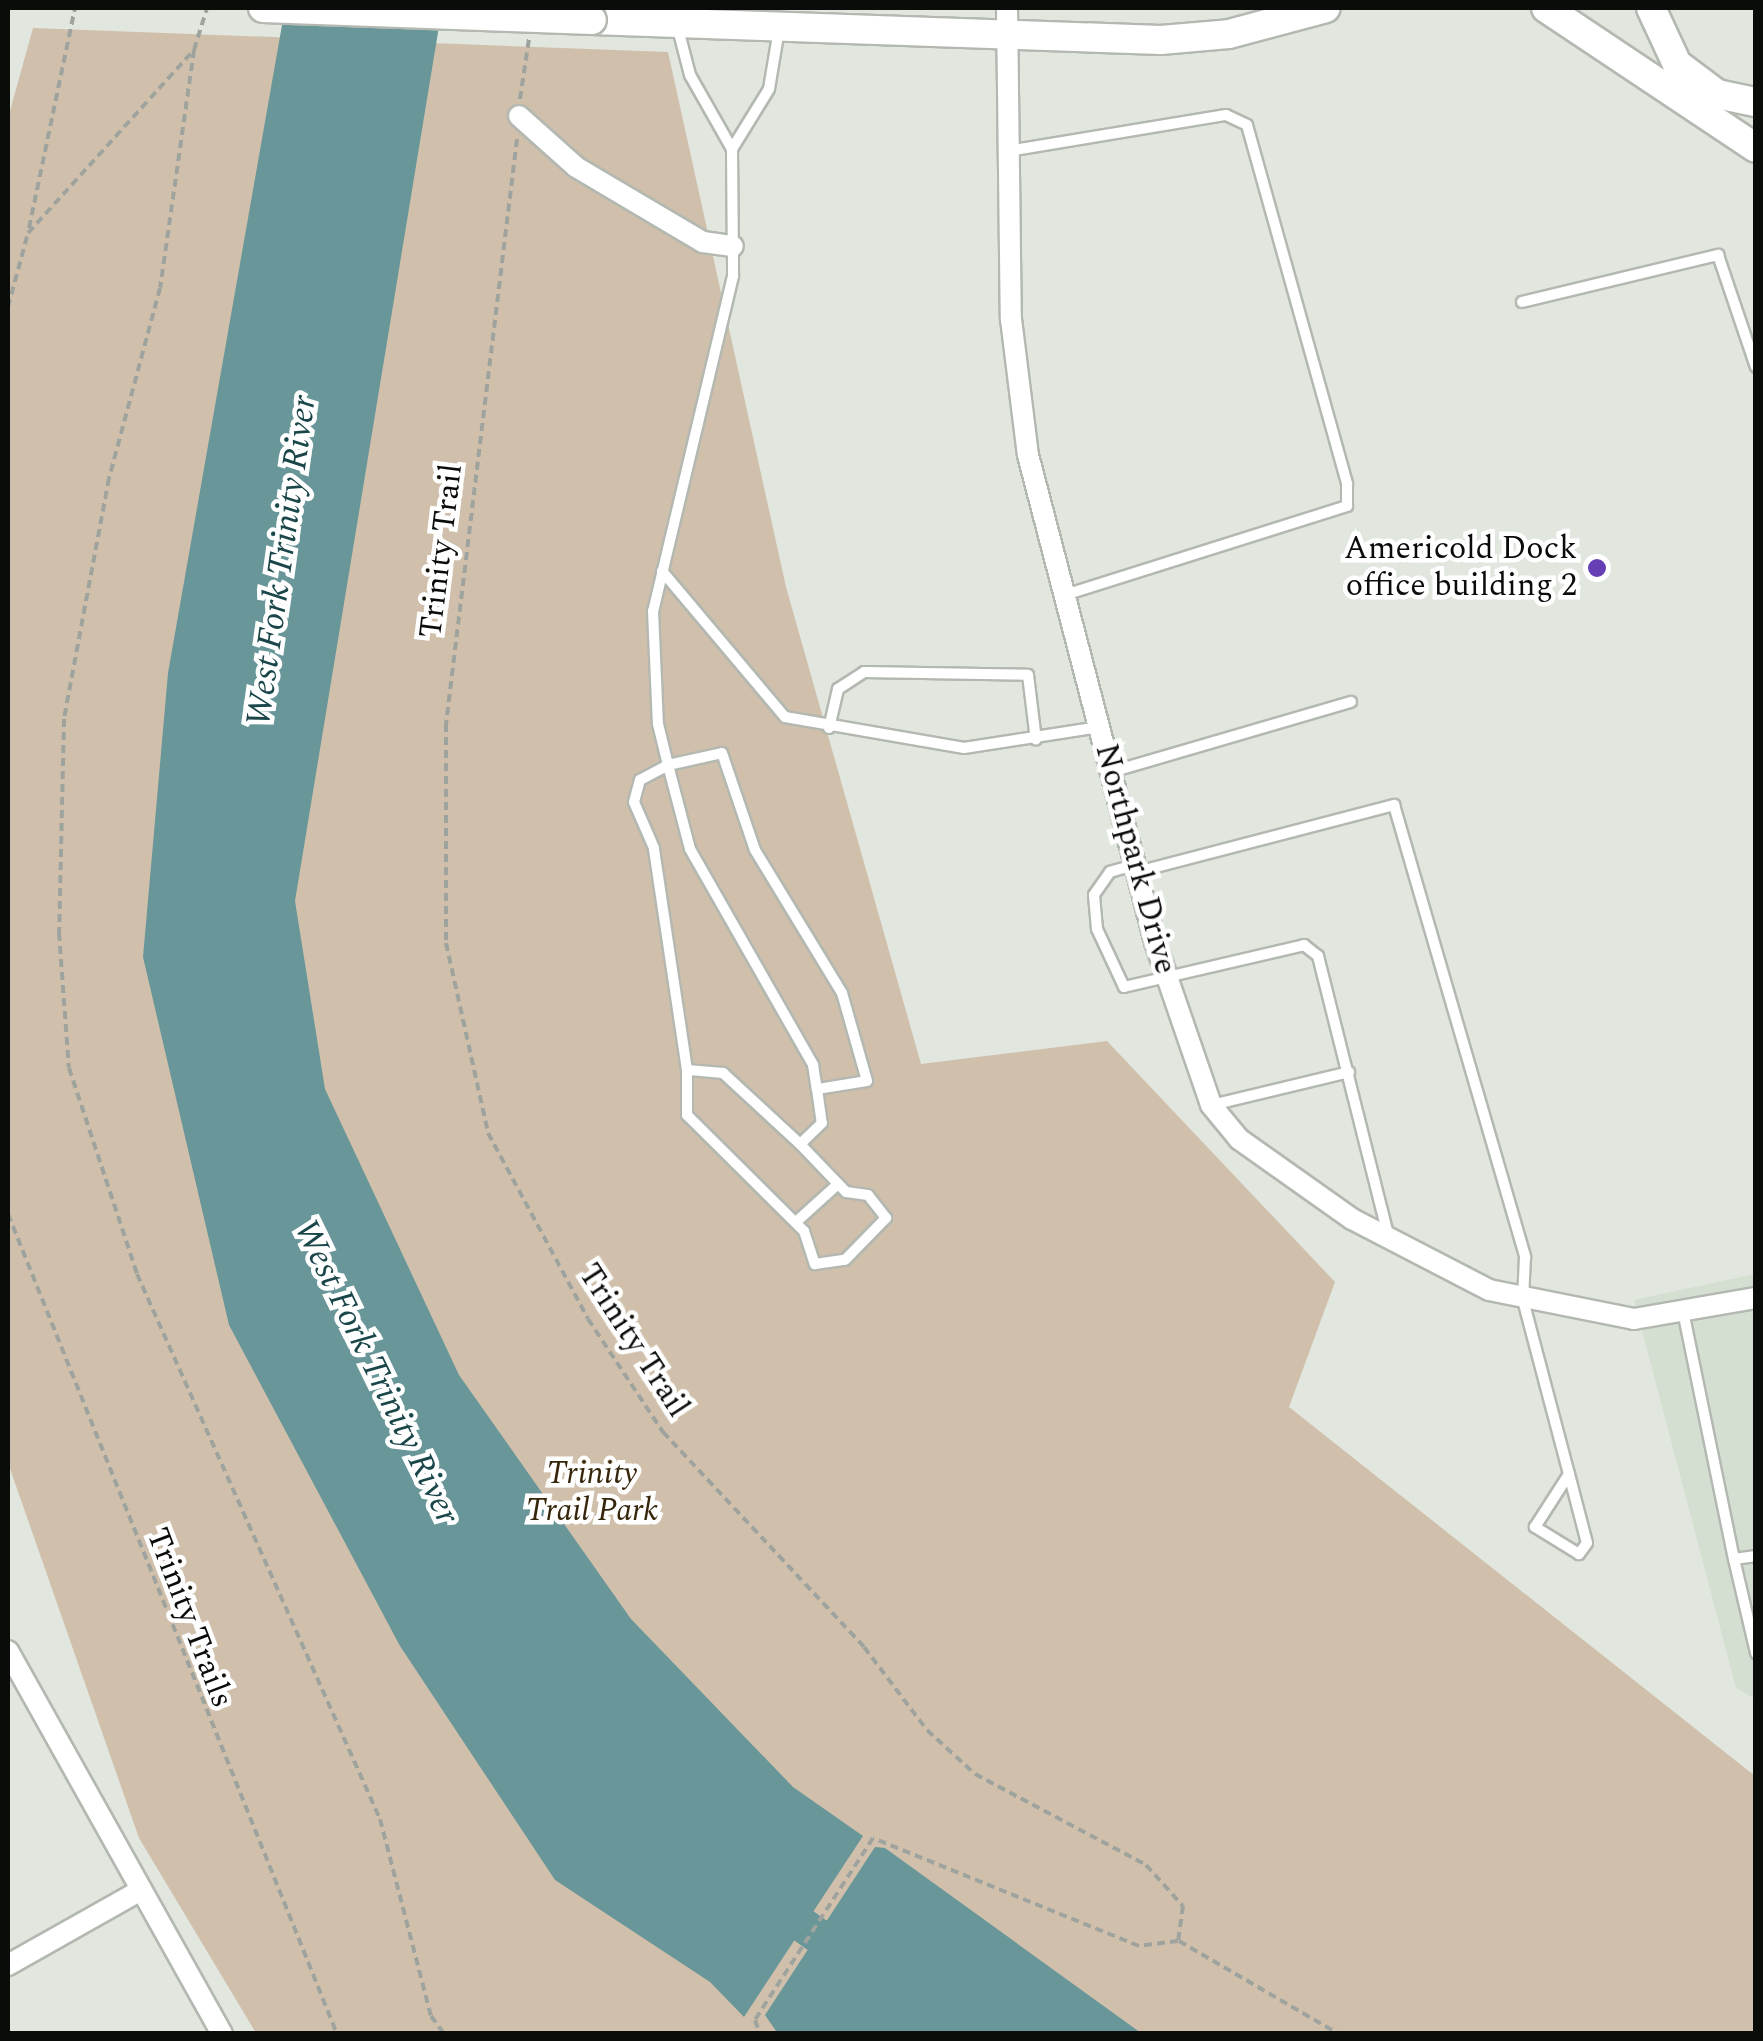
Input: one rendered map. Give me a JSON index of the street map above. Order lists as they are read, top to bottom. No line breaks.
{"streets":{"street":["Northpark Drive"],"path":["Trinity Trail","Trinity Trails"]},"water":["West Fork Trinity River"],"parks":["Trinity Trail Park"],"places":["Americold Dock office building 2"]}
